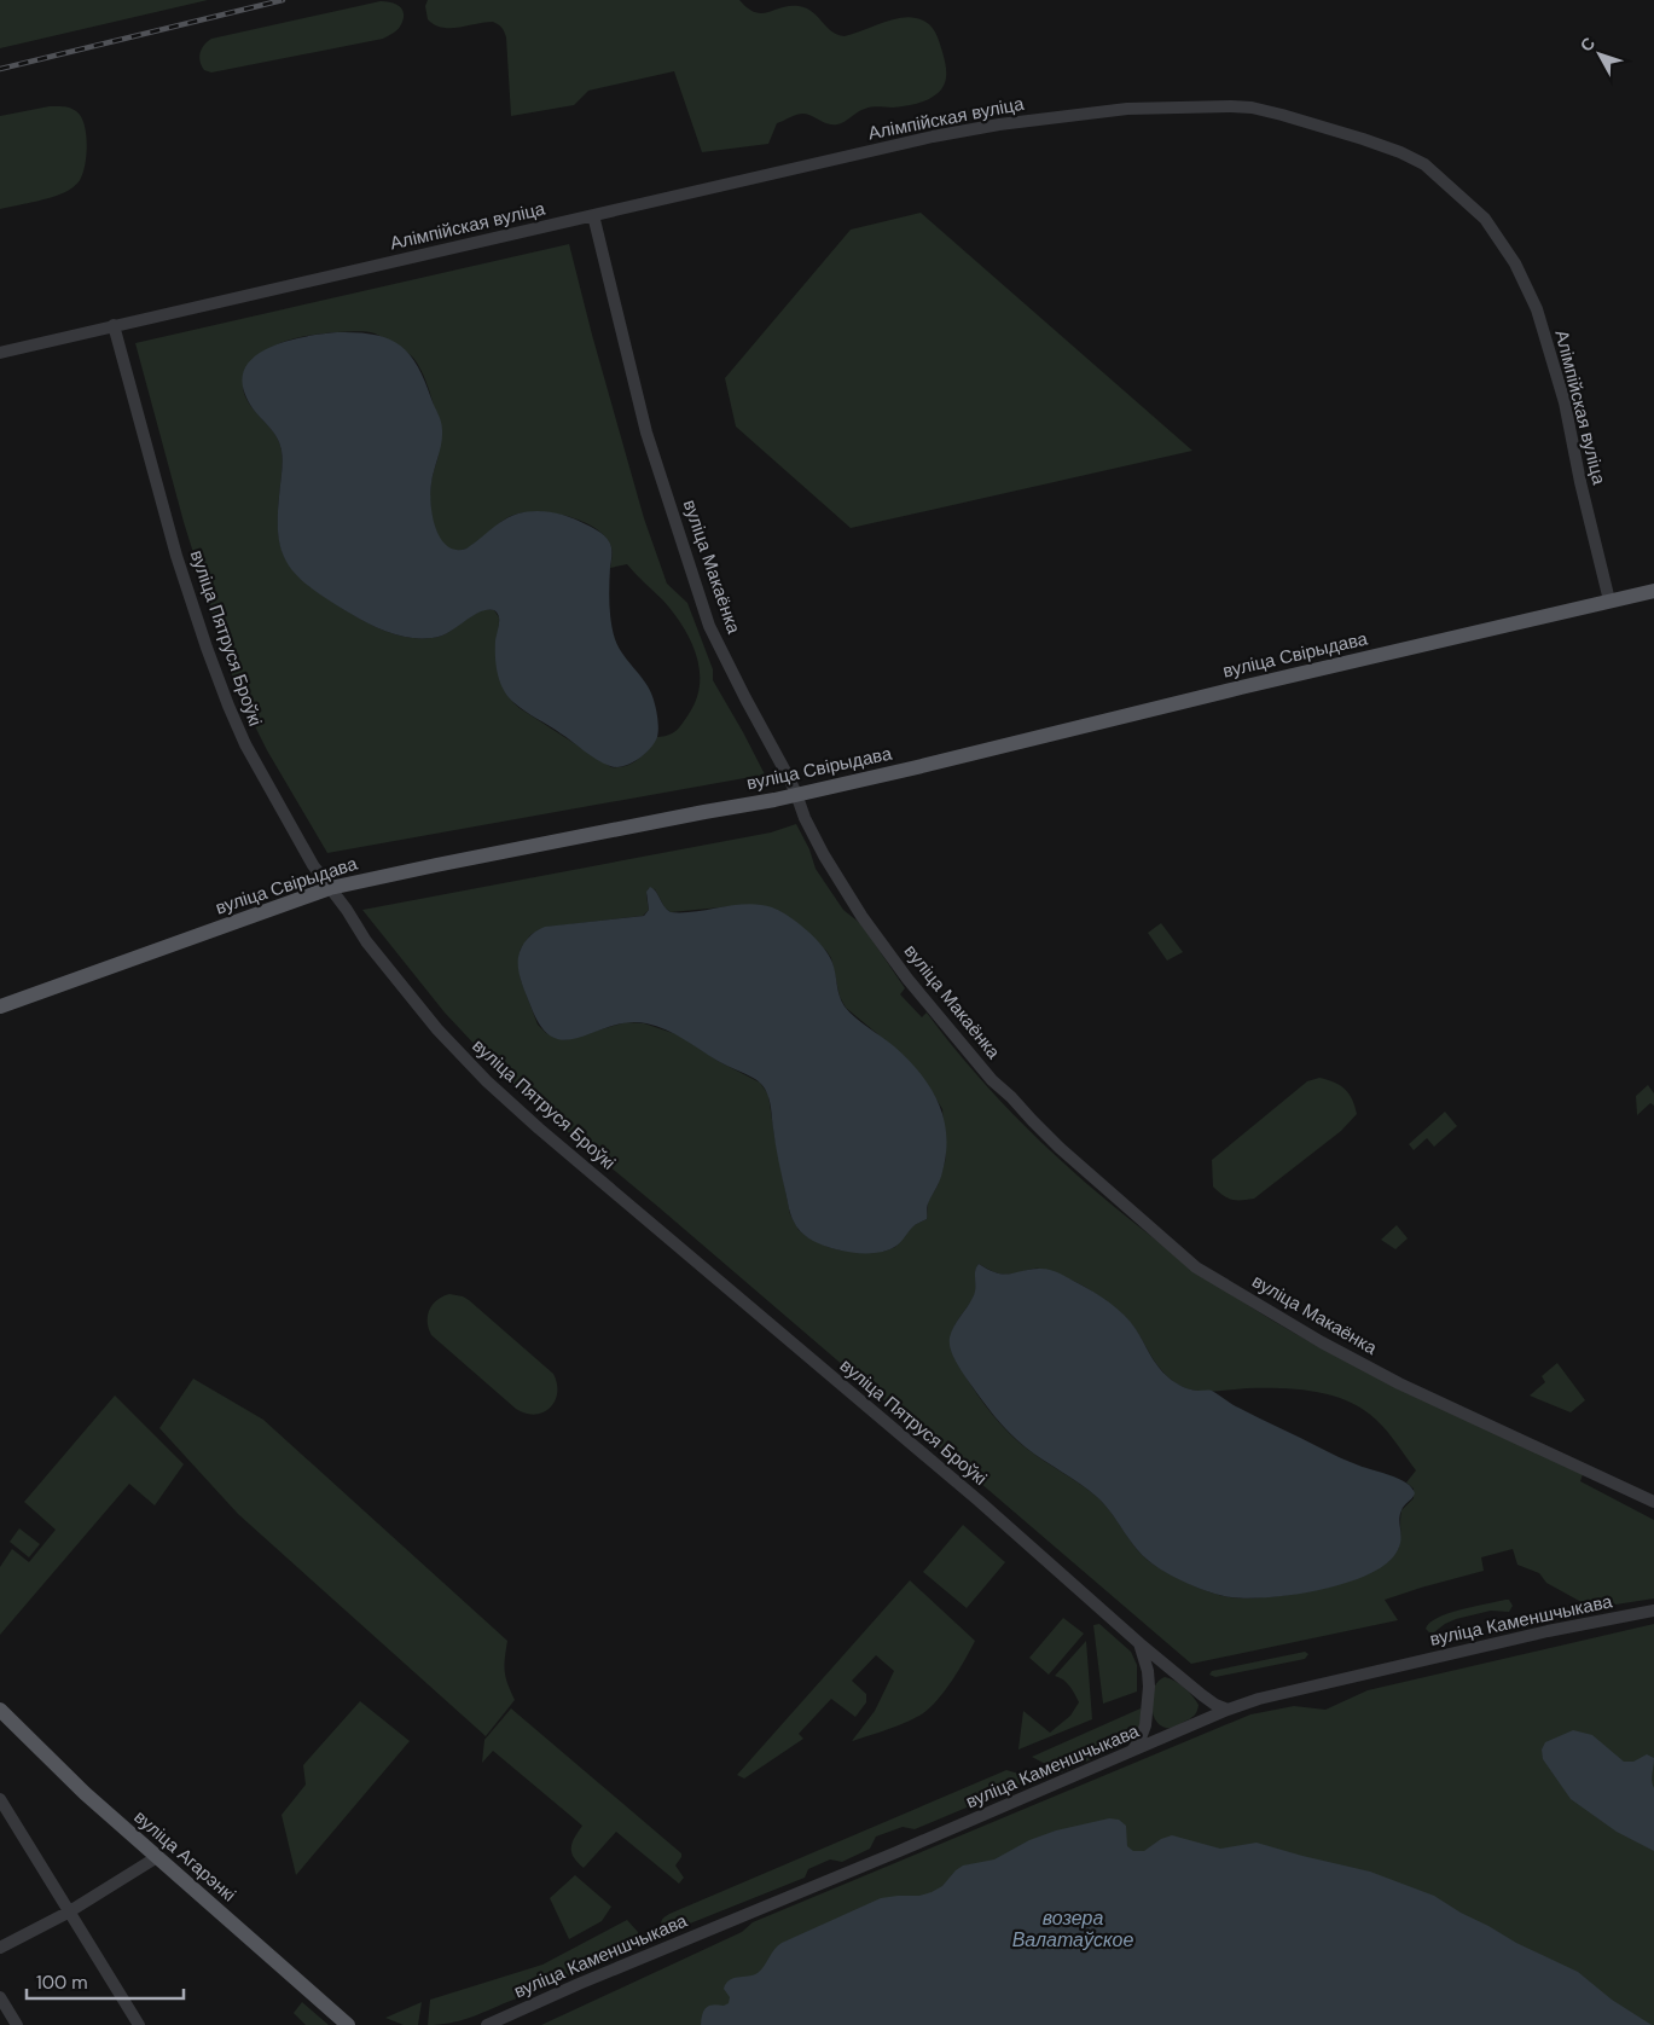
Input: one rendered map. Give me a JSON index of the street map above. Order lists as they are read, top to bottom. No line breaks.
{"streets":{"main road":["вуліца Свірыдава","вуліца Агарэнкі"],"street":["Алімпійская вуліца","вуліца Макаёнка","вуліца Пятруся Броўкі","вуліца Каменшчыкава"]},"crossings":[["Алімпійская вуліца","вуліца Макаёнка"],["Алімпійская вуліца","вуліца Пятруся Броўкі"],["Алімпійская вуліца","вуліца Свірыдава"],["вуліца Макаёнка","вуліца Свірыдава"],["вуліца Пятруся Броўкі","вуліца Свірыдава"],["вуліца Пятруся Броўкі","вуліца Каменшчыкава"]],"water":["возера Валатаўское"],"scale_bar":"100 m","north":"top left"}
